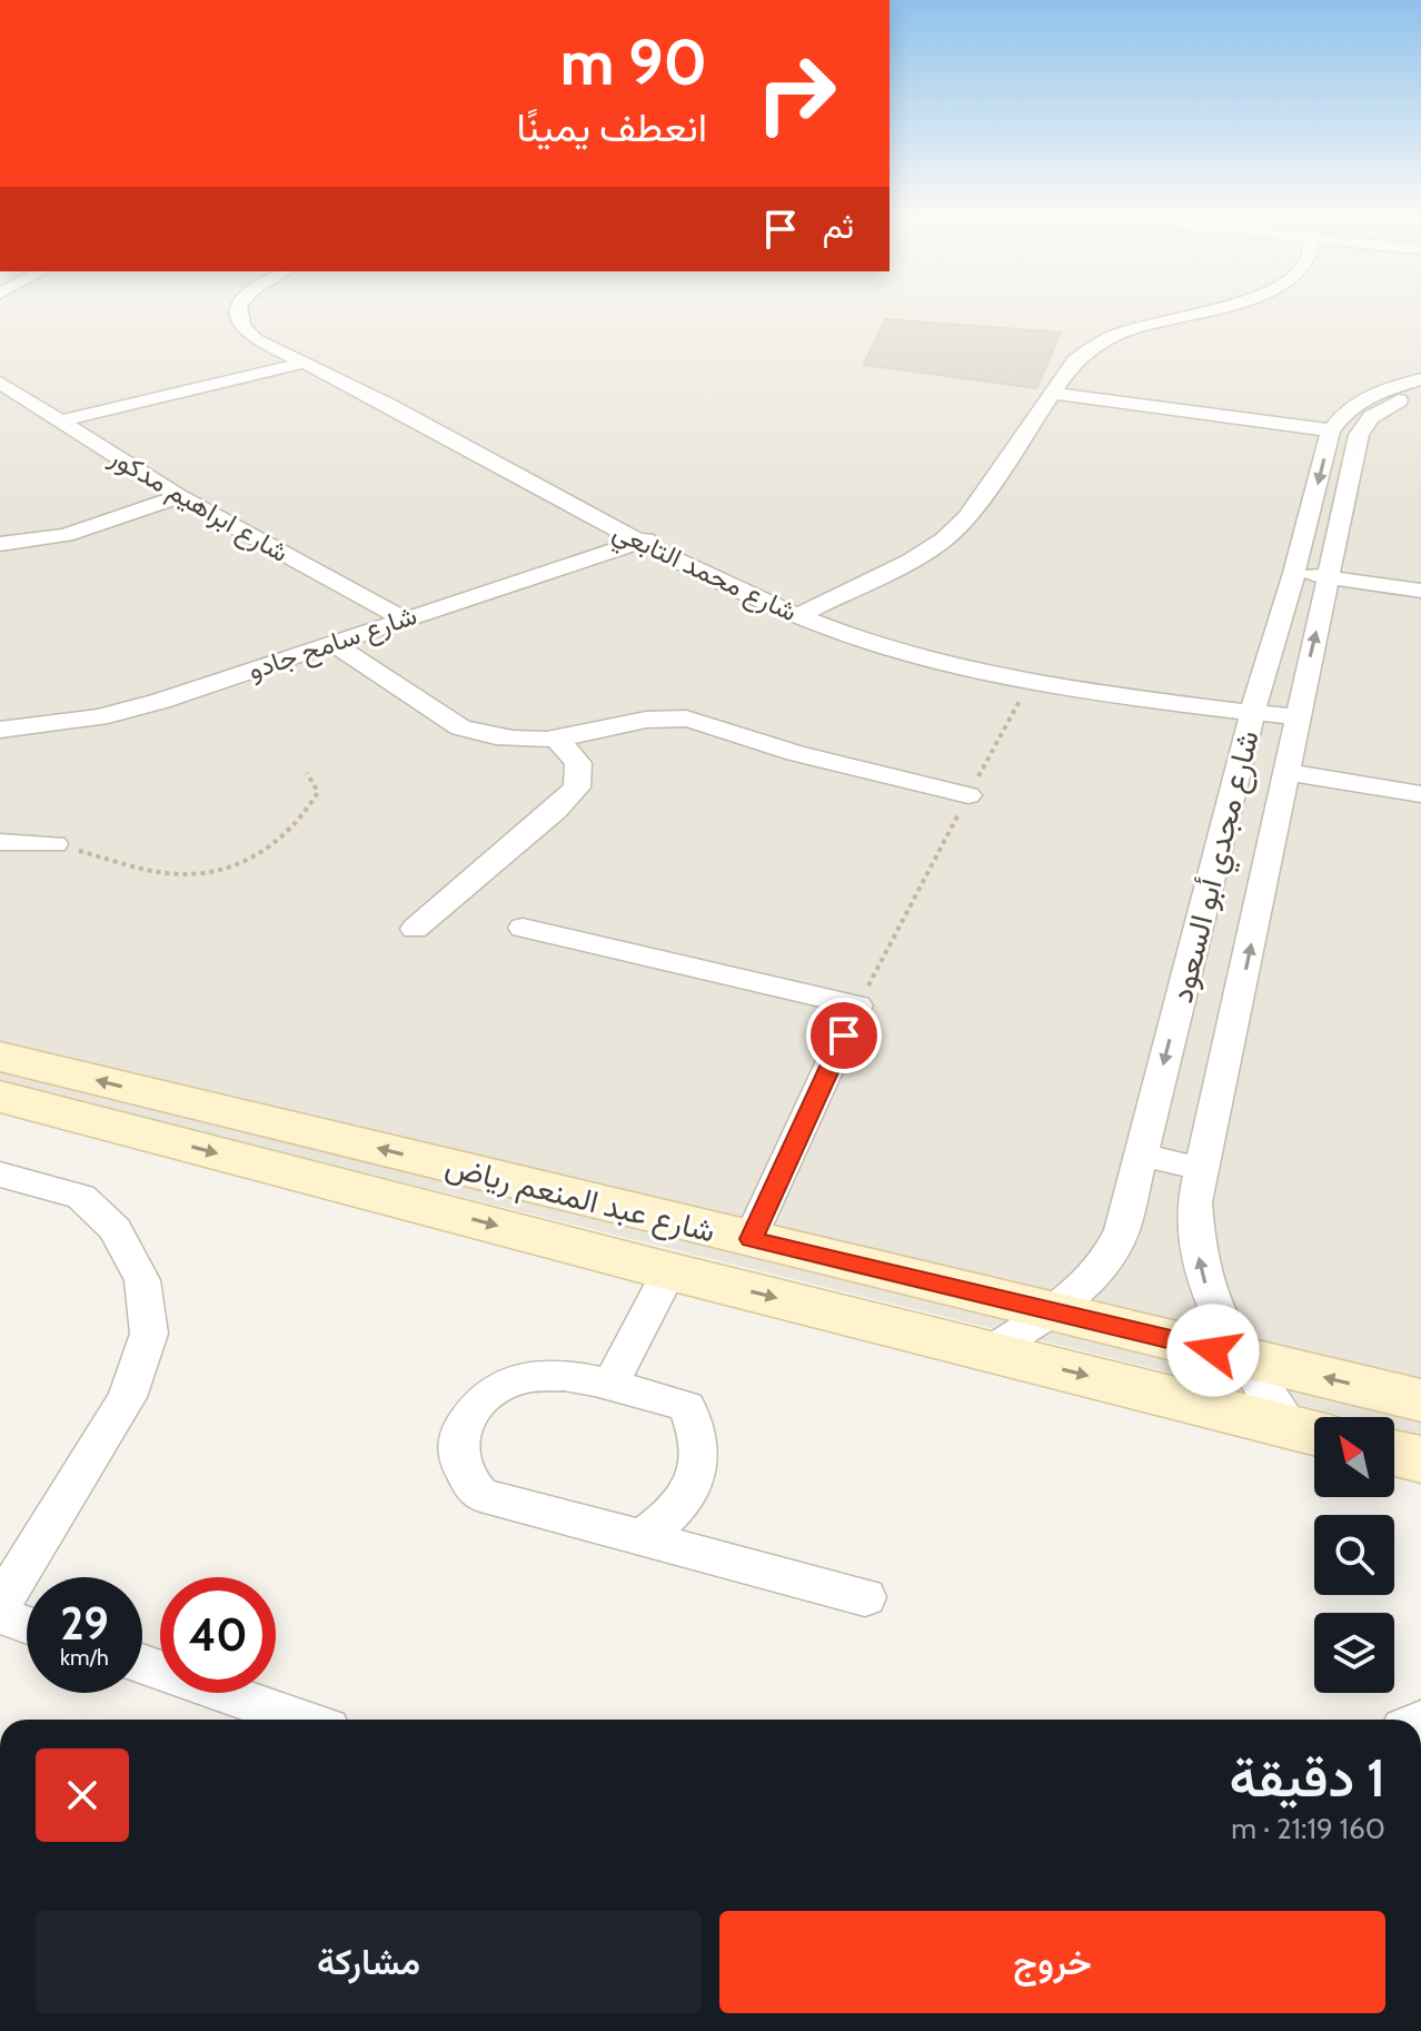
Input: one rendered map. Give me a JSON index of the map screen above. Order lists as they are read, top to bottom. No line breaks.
{"streets":{"street":["شارع ابراهيم مدكور","شارع محمد التابعي","شارع سامح جادو","شارع مجدي أبو السعود","شارع عبد المنعم رياض"]},"crossings":[["شارع ابراهيم مدكور","شارع سامح جادو"],["شارع محمد التابعي","شارع سامح جادو"],["شارع محمد التابعي","شارع مجدي أبو السعود"],["شارع مجدي أبو السعود","شارع عبد المنعم رياض"]],"north":"top left","page":{"turn":["90 m","انعطف يمينًا"],"then":"ثم","speed":"29 km/h","limit":"40","heading":["1 دقيقة","160 m · 21:19"],"buttons":["خروج","مشاركة"]}}
